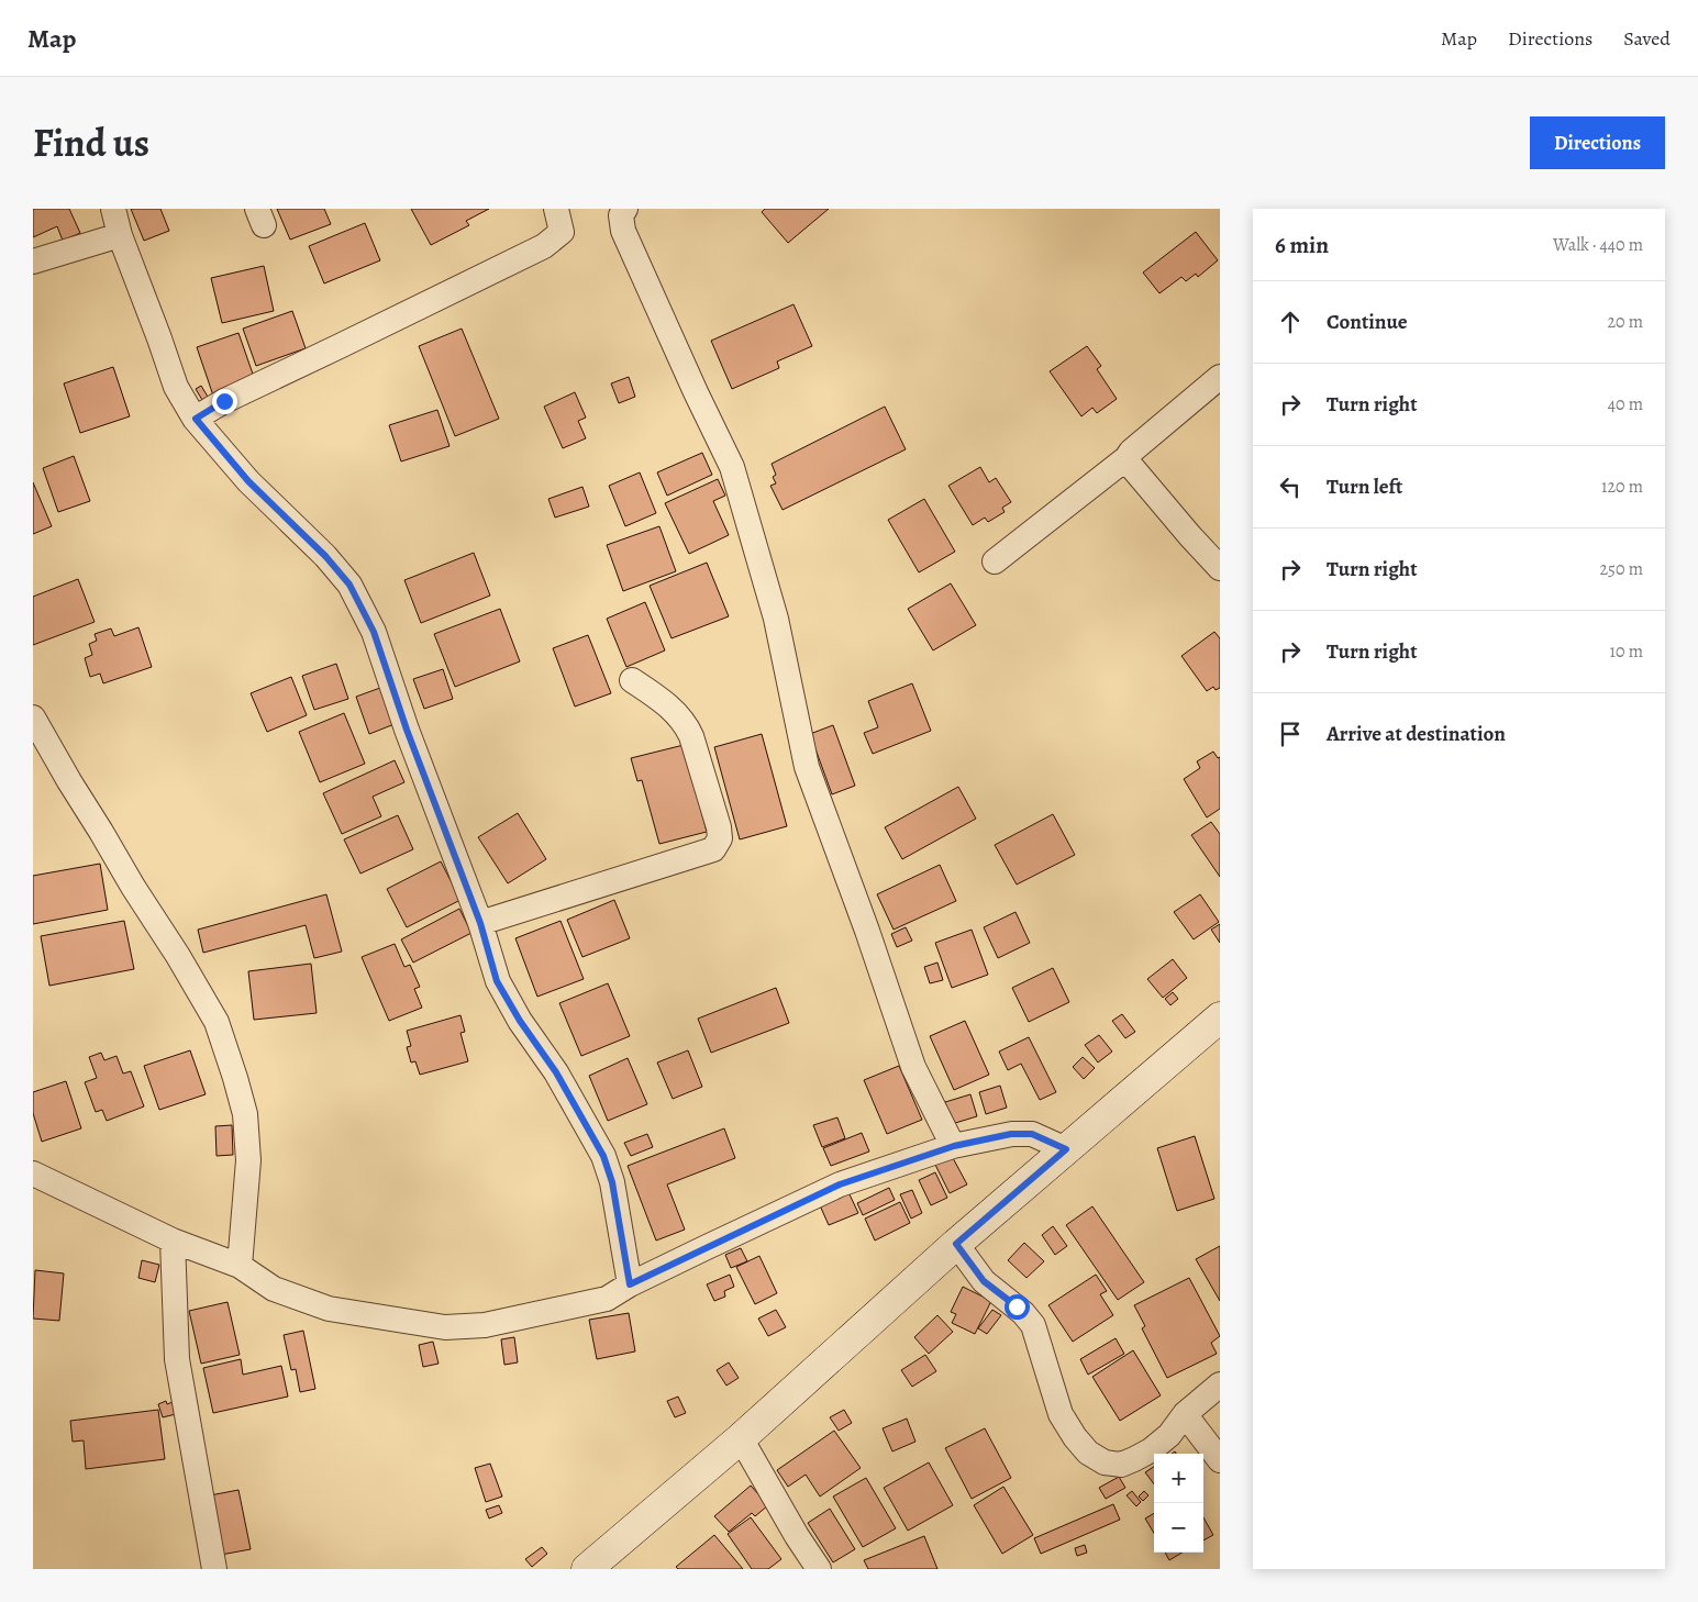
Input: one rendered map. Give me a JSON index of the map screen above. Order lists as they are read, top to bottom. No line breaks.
{"page":{"header":"Map","nav":["Map","Directions","Saved"],"title":"Find us","buttons":"Directions","heading":["6 min","Walk · 440 m"],"list":[["Continue","20 m"],["Turn right","40 m"],["Turn left","120 m"],["Turn right","250 m"],["Turn right","10 m"],"Arrive at destination"],"map_buttons":["+","−"]}}
